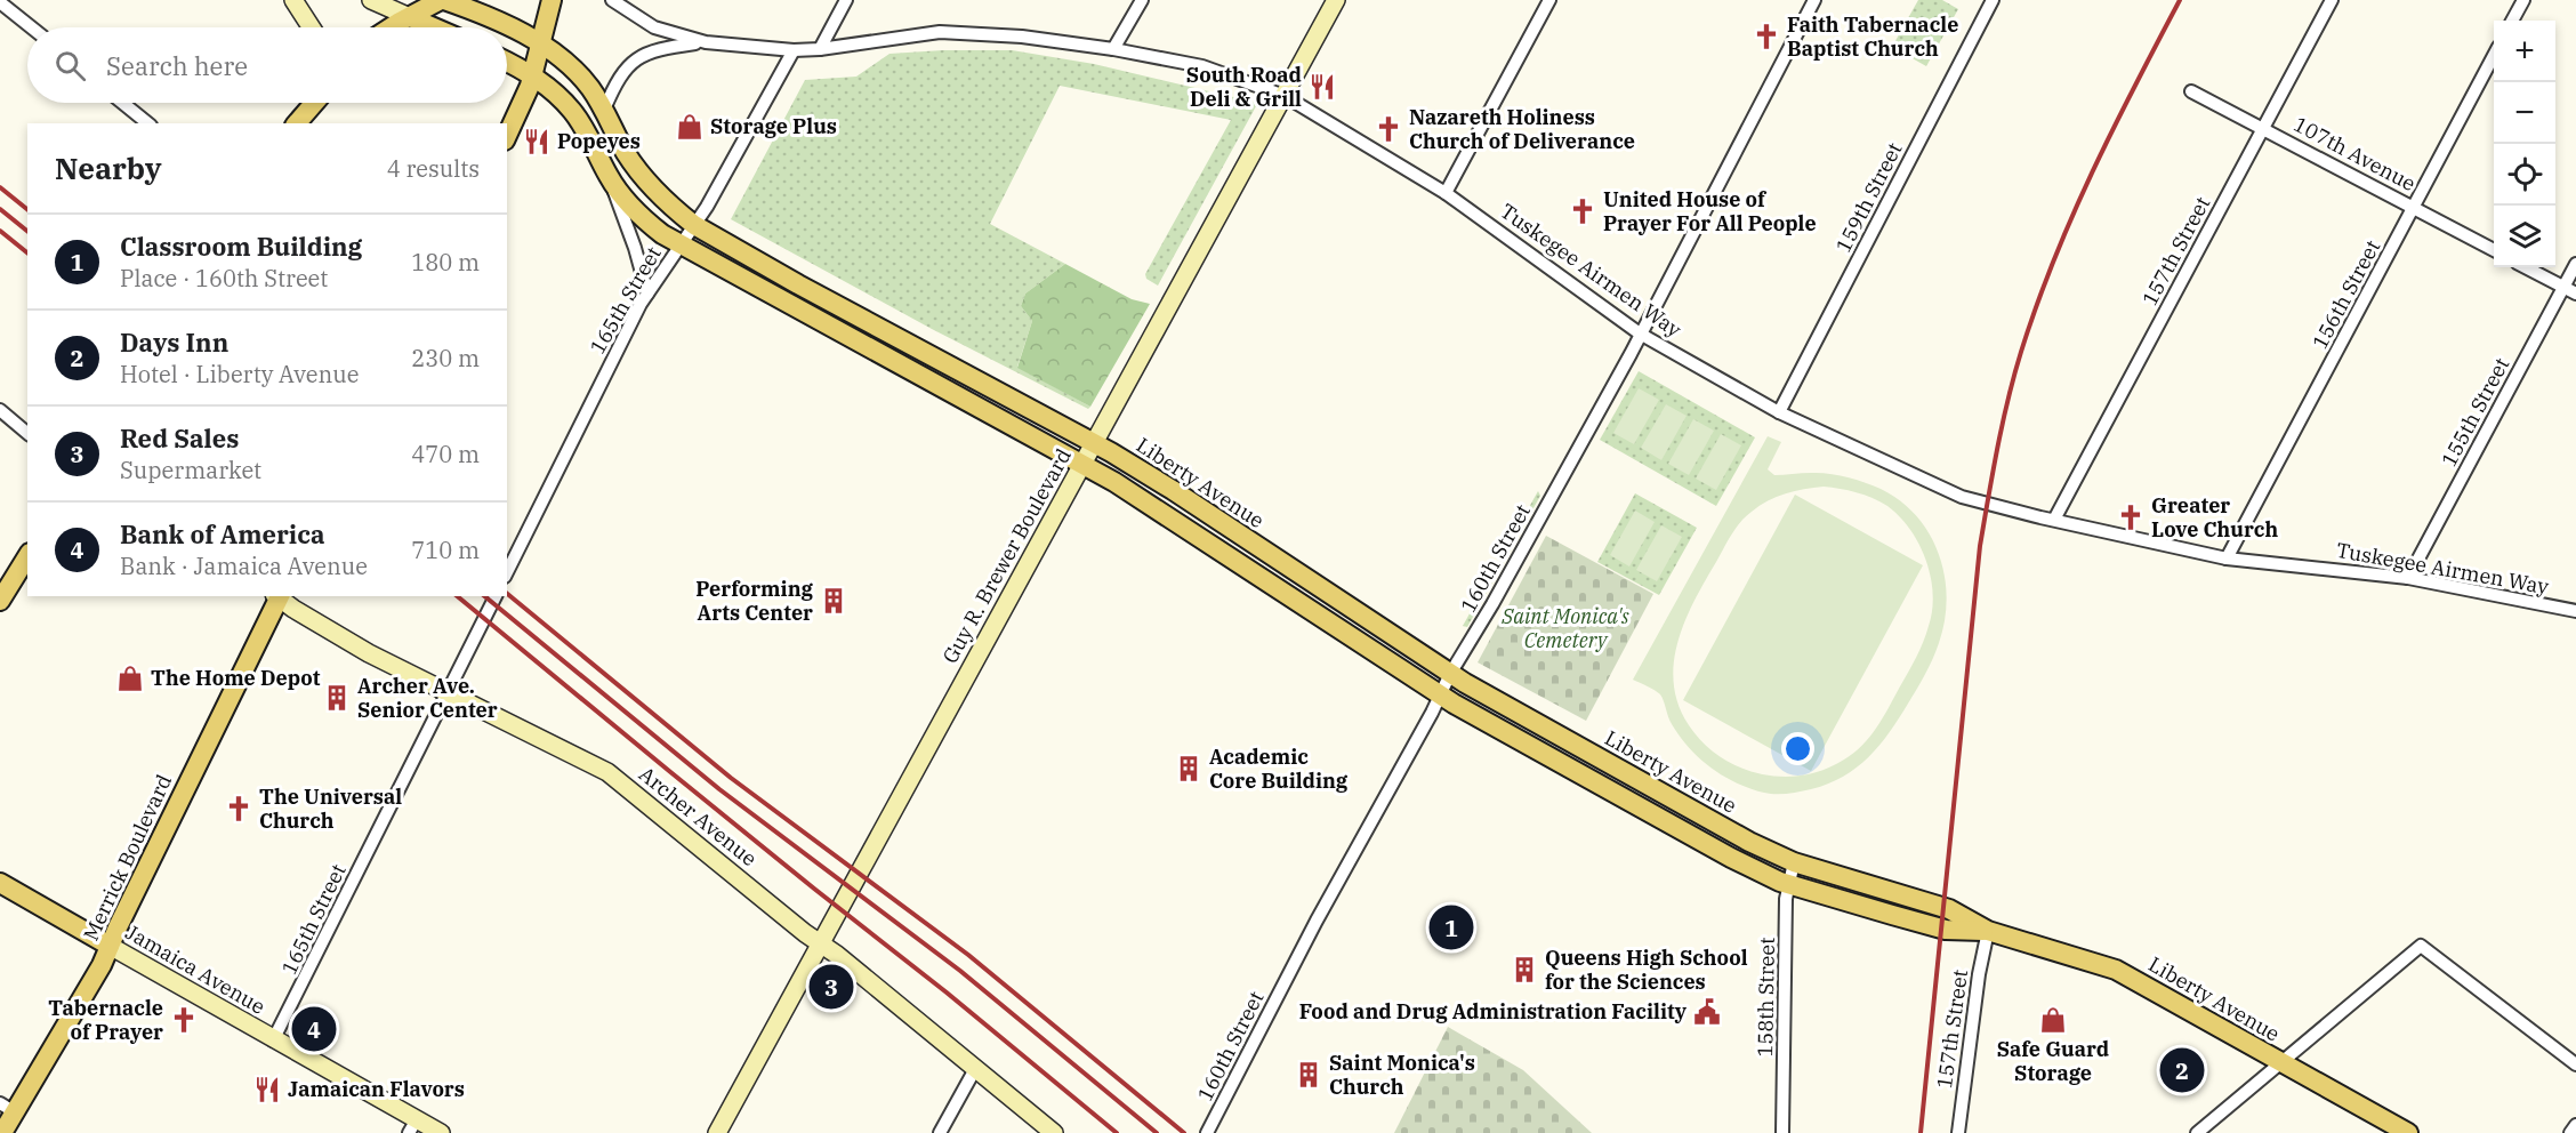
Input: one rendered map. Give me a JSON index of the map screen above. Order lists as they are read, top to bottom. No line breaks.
{"streets":{"main road":["Liberty Avenue","Guy R. Brewer Boulevard","Archer Avenue","Merrick Boulevard","Jamaica Avenue"],"street":["107th Avenue","159th Street","157th Street","Tuskegee Airmen Way","156th Street","165th Street","155th Street","160th Street","158th Street"]},"crossings":[["107th Avenue","157th Street"],["107th Avenue","156th Street"],["159th Street","Tuskegee Airmen Way"],["157th Street","Tuskegee Airmen Way"],["157th Street","Liberty Avenue"],["Tuskegee Airmen Way","156th Street"],["Tuskegee Airmen Way","165th Street"],["Tuskegee Airmen Way","155th Street"],["Tuskegee Airmen Way","Liberty Avenue"],["Tuskegee Airmen Way","Guy R. Brewer Boulevard"],["Tuskegee Airmen Way","160th Street"],["165th Street","Liberty Avenue"],["165th Street","Archer Avenue"],["165th Street","Jamaica Avenue"],["Liberty Avenue","Guy R. Brewer Boulevard"],["Liberty Avenue","160th Street"],["Liberty Avenue","158th Street"],["Guy R. Brewer Boulevard","Archer Avenue"],["Archer Avenue","Merrick Boulevard"],["Merrick Boulevard","Jamaica Avenue"]],"parks":["Saint Monica's Cemetery"],"places":{"church":["Faith Tabernacle Baptist Church","Nazareth Holiness Church of Deliverance","United House of Prayer For All People","Greater Love Church","The Universal Church","Tabernacle of Prayer"],"restaurant":["South Road Deli & Grill","Popeyes","Jamaican Flavors"],"shop":["Storage Plus","The Home Depot","Safe Guard Storage"],"building":["Performing Arts Center","Archer Ave. Senior Center","Academic Core Building","Queens High School for the Sciences","Saint Monica's Church"],"public building":["Food and Drug Administration Facility"]},"page":{"map_buttons":["+","−"],"search":"Search here","heading":["Nearby","4 results"],"list":[{"mark":"1","name":"Classroom Building","note":"Place · 160th Street","value":"180 m"},{"mark":"2","name":"Days Inn","note":"Hotel · Liberty Avenue","value":"230 m"},{"mark":"3","name":"Red Sales","note":"Supermarket","value":"470 m"},{"mark":"4","name":"Bank of America","note":"Bank · Jamaica Avenue","value":"710 m"}],"pins":["1","3","4","2"]}}
